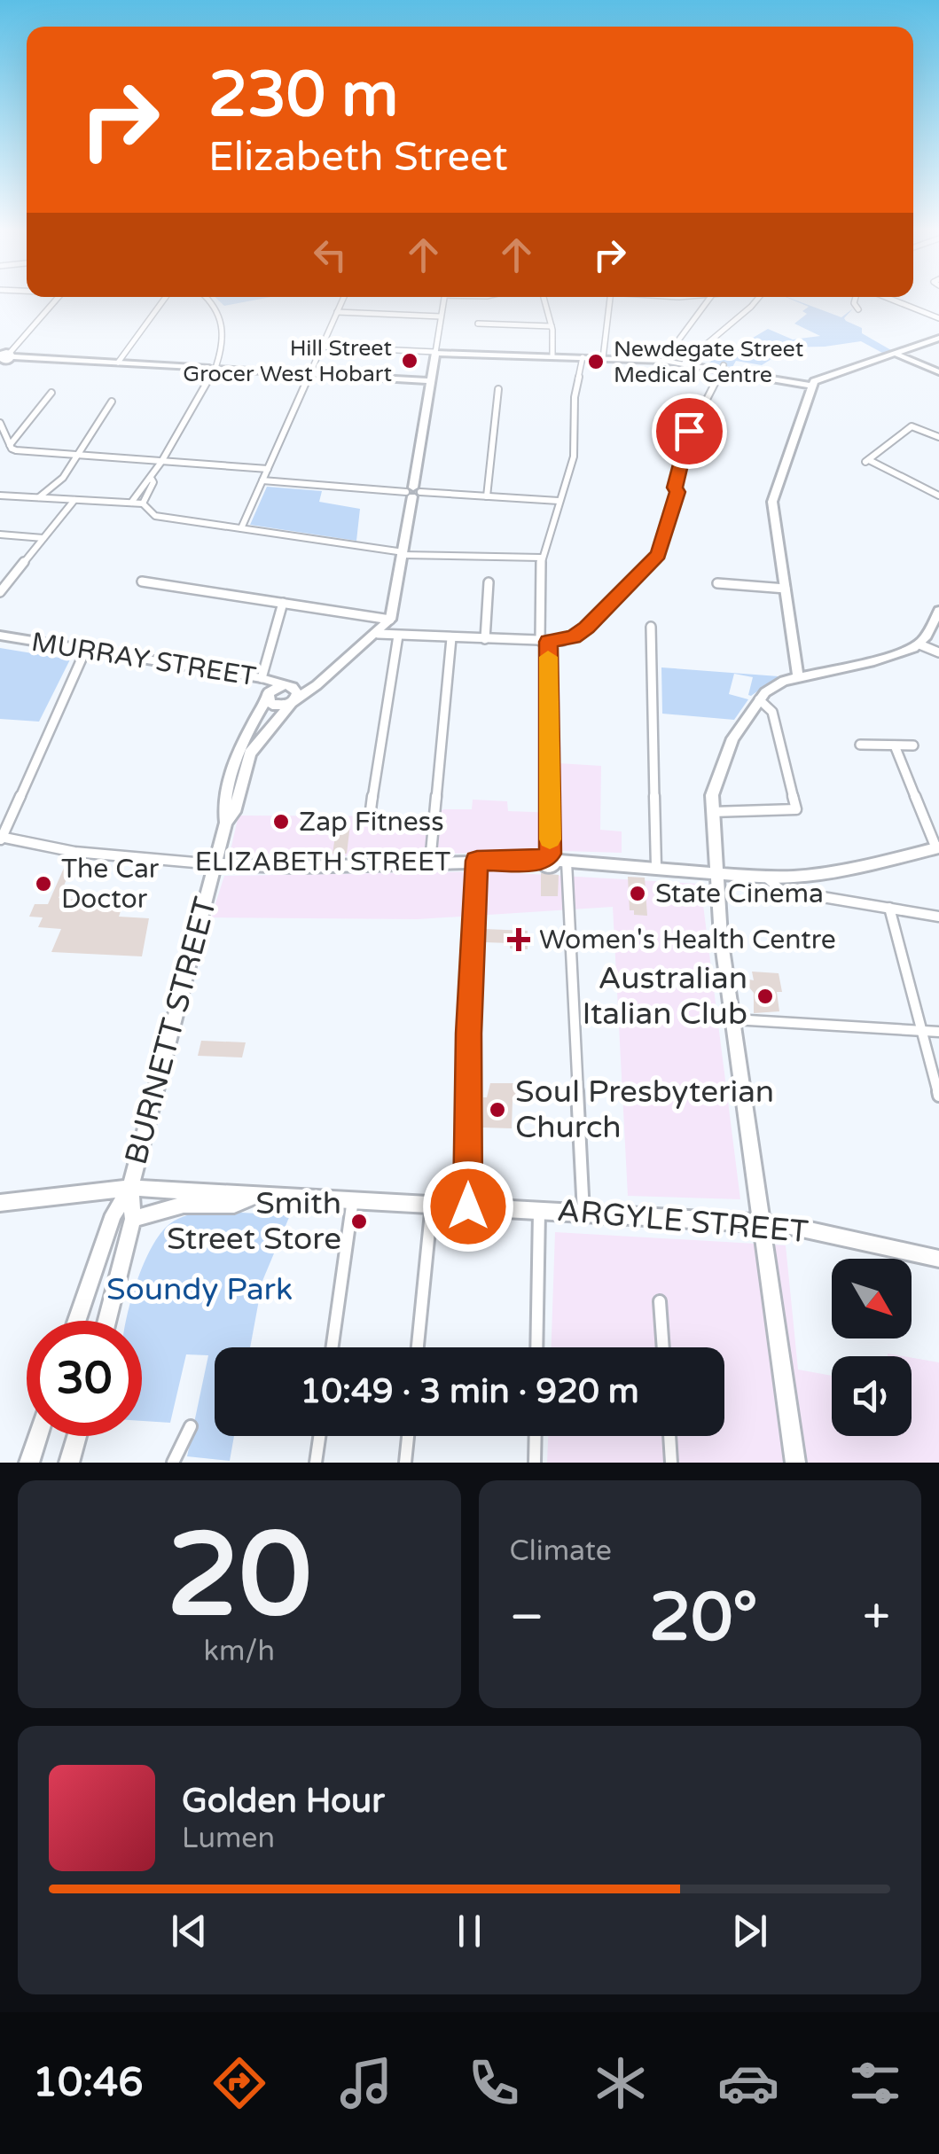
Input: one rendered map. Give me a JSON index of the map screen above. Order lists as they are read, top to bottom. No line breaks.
{"streets":{"street":["MURRAY STREET","ELIZABETH STREET","BURNETT STREET","ARGYLE STREET"]},"crossings":[["MURRAY STREET","BURNETT STREET"],["ELIZABETH STREET","BURNETT STREET"],["BURNETT STREET","ARGYLE STREET"]],"parks":["Soundy Park"],"places":{"other":["Hill Street Grocer West Hobart","Newdegate Street Medical Centre","Zap Fitness","The Car Doctor","State Cinema","Australian Italian Club","Soul Presbyterian Church","Smith Street Store"],"health":["Women's Health Centre"]},"north":"bottom right","page":{"turn":["230 m","Elizabeth Street"],"limit":"30","trip":"10:49 · 3 min · 920 m","tile":[["20","km/h"],"Climate"],"heat":["−","20°","+"],"song":["Golden Hour","Lumen"],"tabs":"10:46"}}
